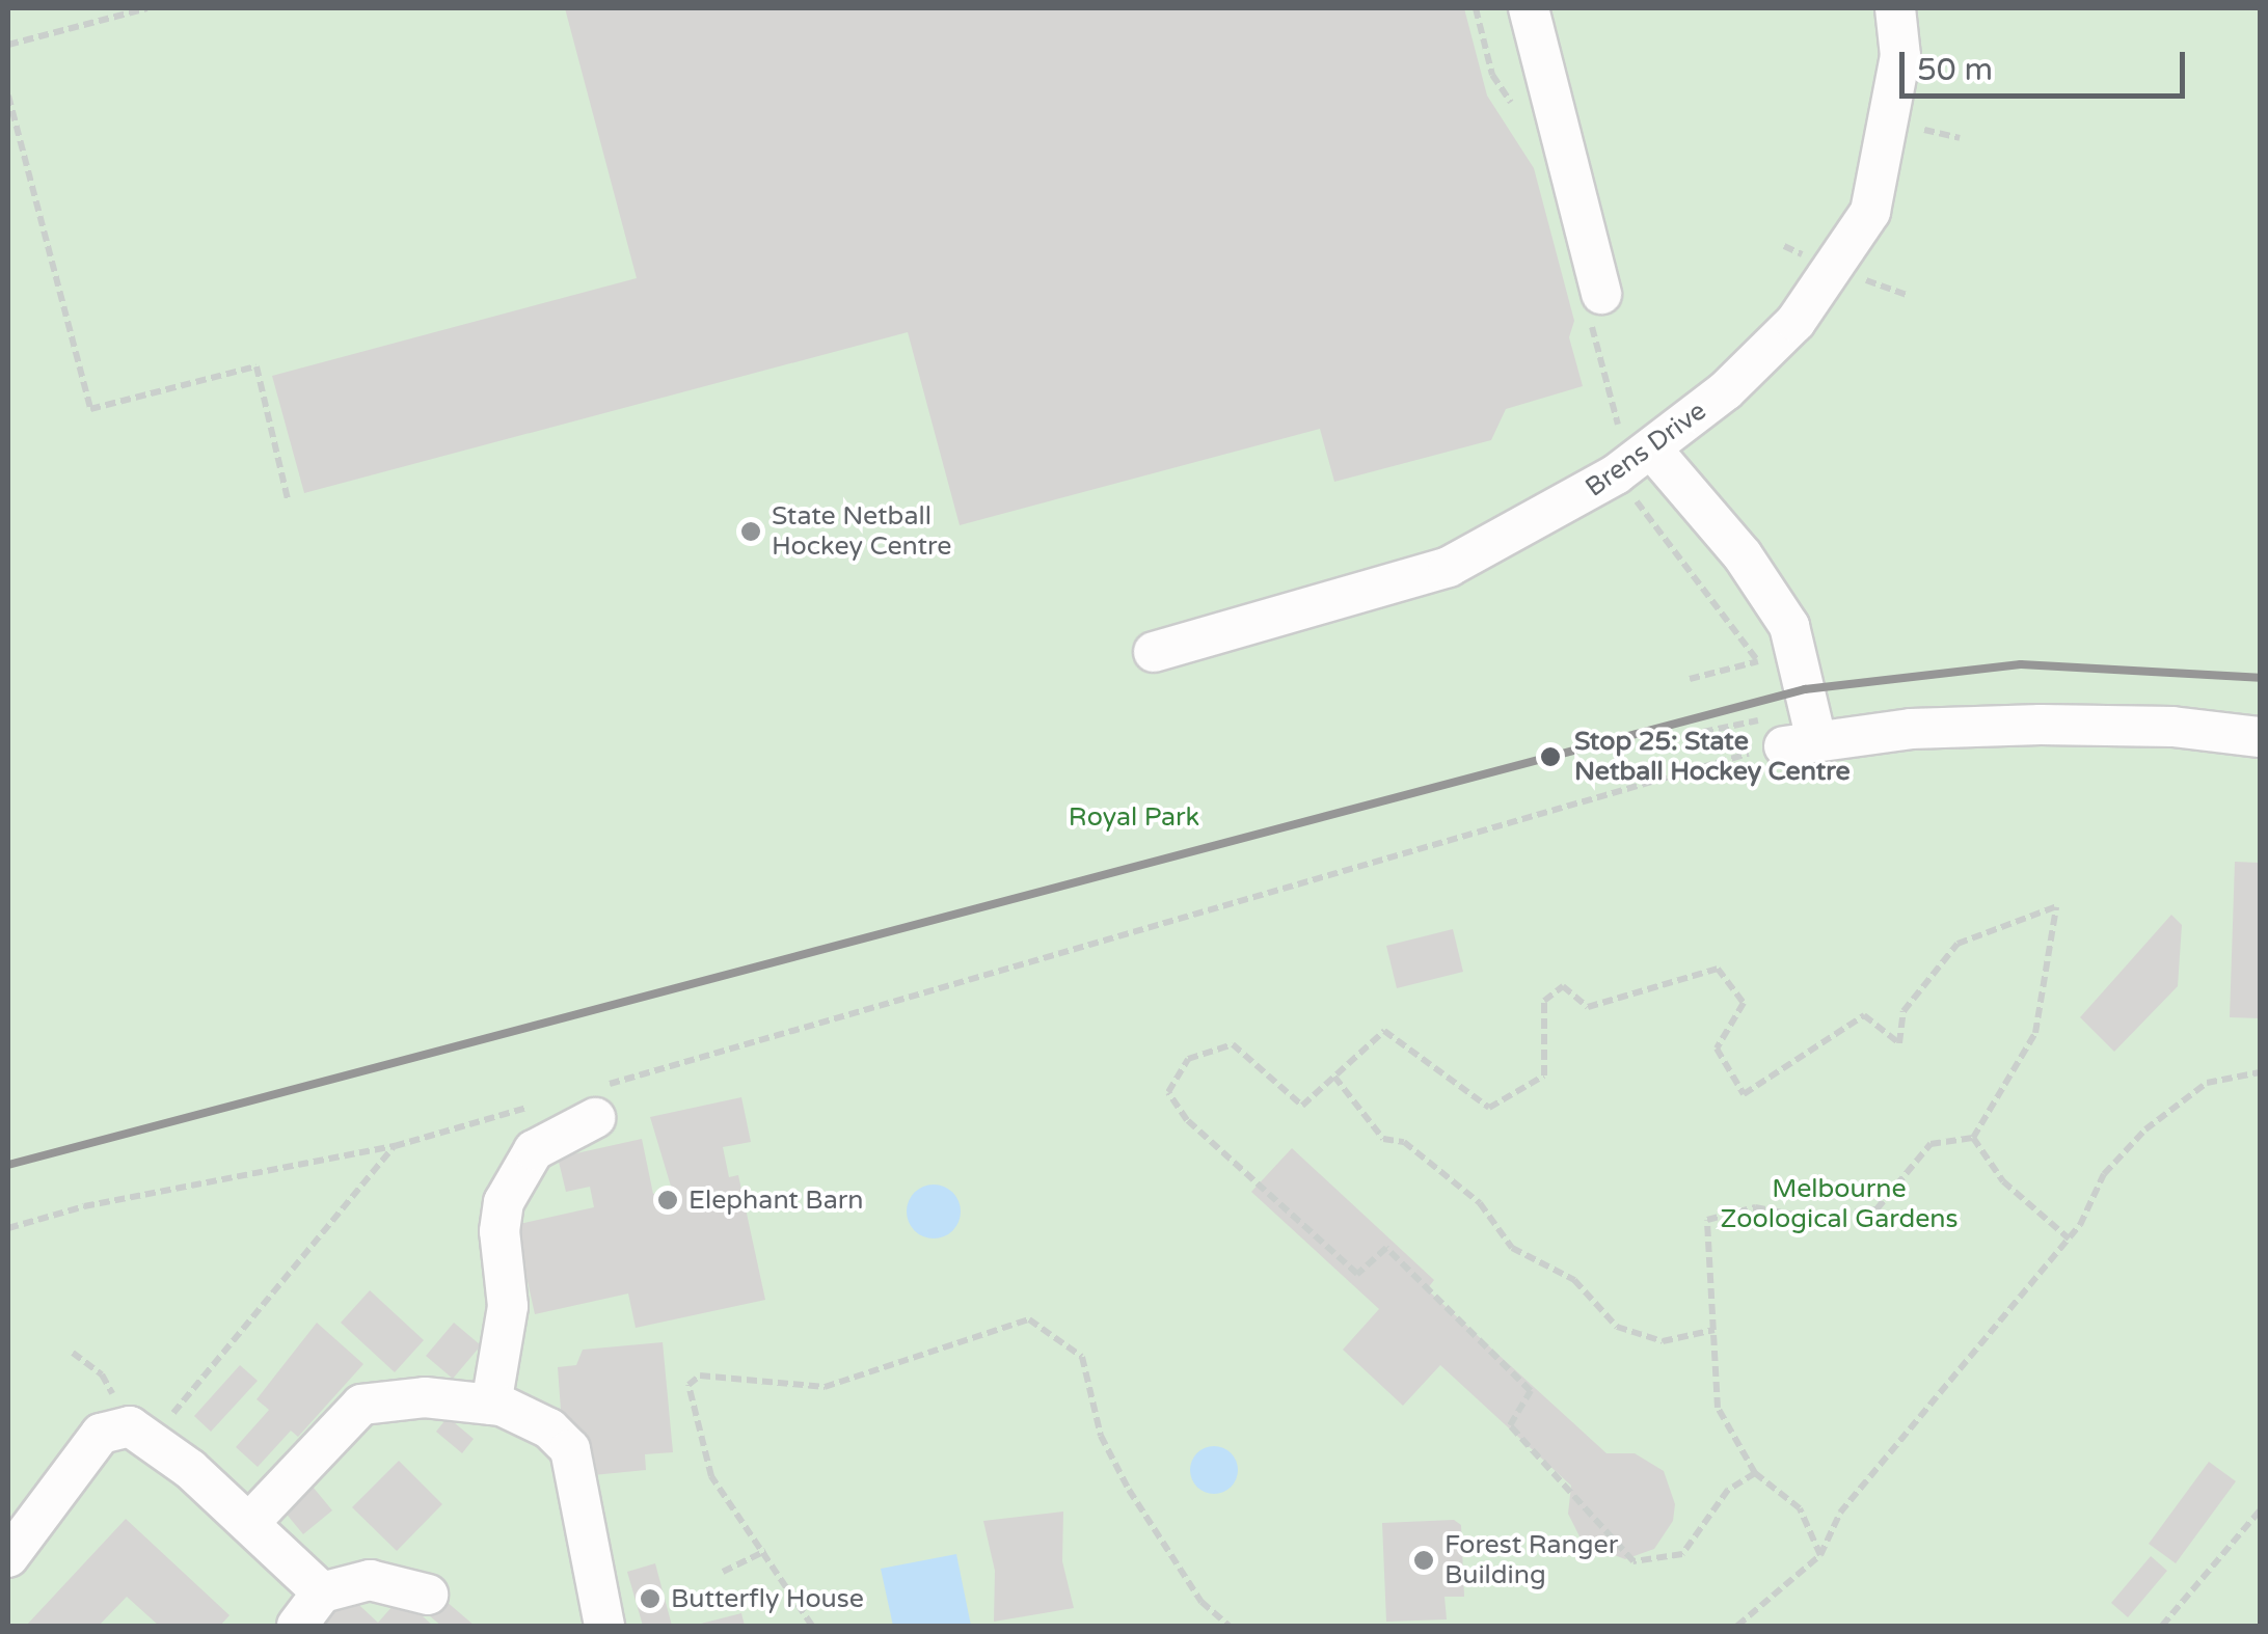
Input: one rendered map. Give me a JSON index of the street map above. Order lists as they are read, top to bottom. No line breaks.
{"streets":{"street":["Brens Drive"]},"parks":["Royal Park","Melbourne Zoological Gardens"],"places":["State Netball Hockey Centre","Stop 25: State Netball Hockey Centre","Elephant Barn","Forest Ranger Building","Butterfly House"],"scale_bar":"50 m"}
